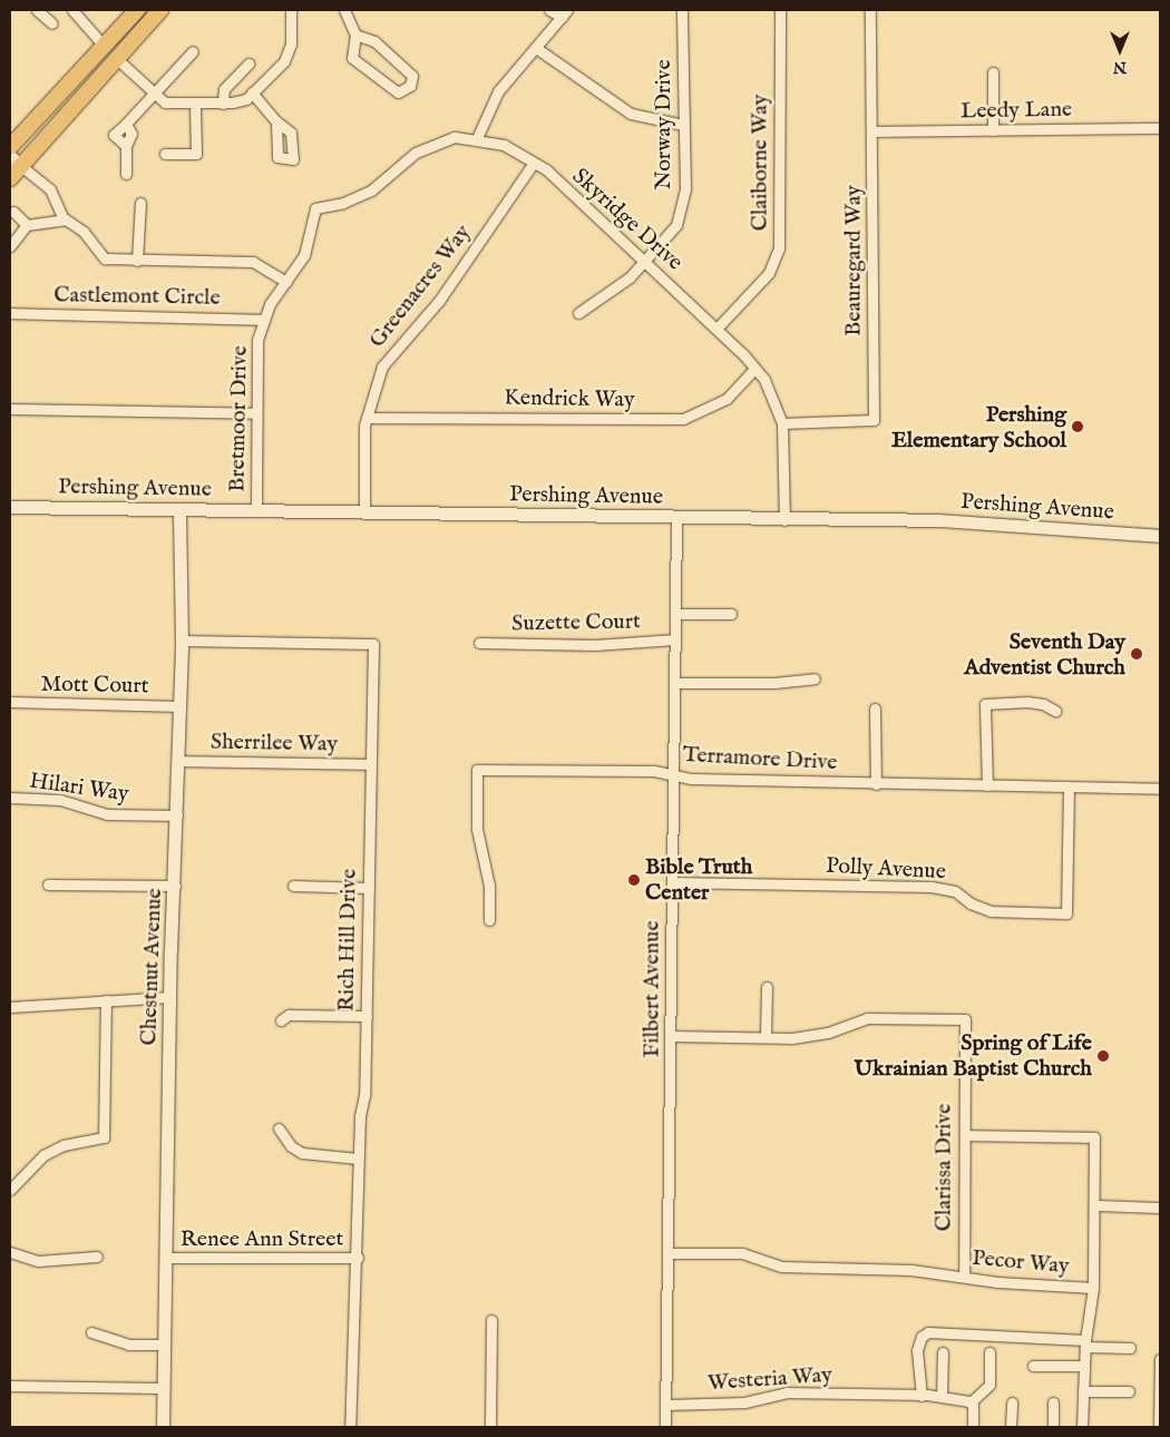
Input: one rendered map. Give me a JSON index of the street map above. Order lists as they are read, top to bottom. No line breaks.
{"streets":{"street":["Leedy Lane","Norway Drive","Claiborne Way","Skyridge Drive","Beauregard Way","Greenacres Way","Castlemont Circle","Kendrick Way","Bretmoor Drive","Pershing Avenue","Suzette Court","Mott Court","Sherrilee Way","Terramore Drive","Hilari Way","Polly Avenue","Rich Hill Drive","Chestnut Avenue","Filbert Avenue","Clarissa Drive","Renee Ann Street","Pecor Way","Westeria Way"]},"crossings":[["Leedy Lane","Beauregard Way"],["Norway Drive","Skyridge Drive"],["Claiborne Way","Skyridge Drive"],["Skyridge Drive","Beauregard Way"],["Skyridge Drive","Greenacres Way"],["Skyridge Drive","Kendrick Way"],["Skyridge Drive","Bretmoor Drive"],["Skyridge Drive","Pershing Avenue"],["Greenacres Way","Kendrick Way"],["Greenacres Way","Pershing Avenue"],["Castlemont Circle","Bretmoor Drive"],["Bretmoor Drive","Pershing Avenue"],["Pershing Avenue","Chestnut Avenue"],["Pershing Avenue","Filbert Avenue"],["Suzette Court","Filbert Avenue"],["Mott Court","Chestnut Avenue"],["Sherrilee Way","Rich Hill Drive"],["Sherrilee Way","Chestnut Avenue"],["Terramore Drive","Polly Avenue"],["Terramore Drive","Filbert Avenue"],["Hilari Way","Chestnut Avenue"],["Polly Avenue","Filbert Avenue"],["Rich Hill Drive","Chestnut Avenue"],["Rich Hill Drive","Renee Ann Street"],["Chestnut Avenue","Renee Ann Street"],["Filbert Avenue","Clarissa Drive"],["Filbert Avenue","Pecor Way"],["Filbert Avenue","Westeria Way"],["Clarissa Drive","Pecor Way"]],"places":["Pershing Elementary School","Seventh Day Adventist Church","Bible Truth Center","Spring of Life Ukrainian Baptist Church"],"north":"bottom"}
